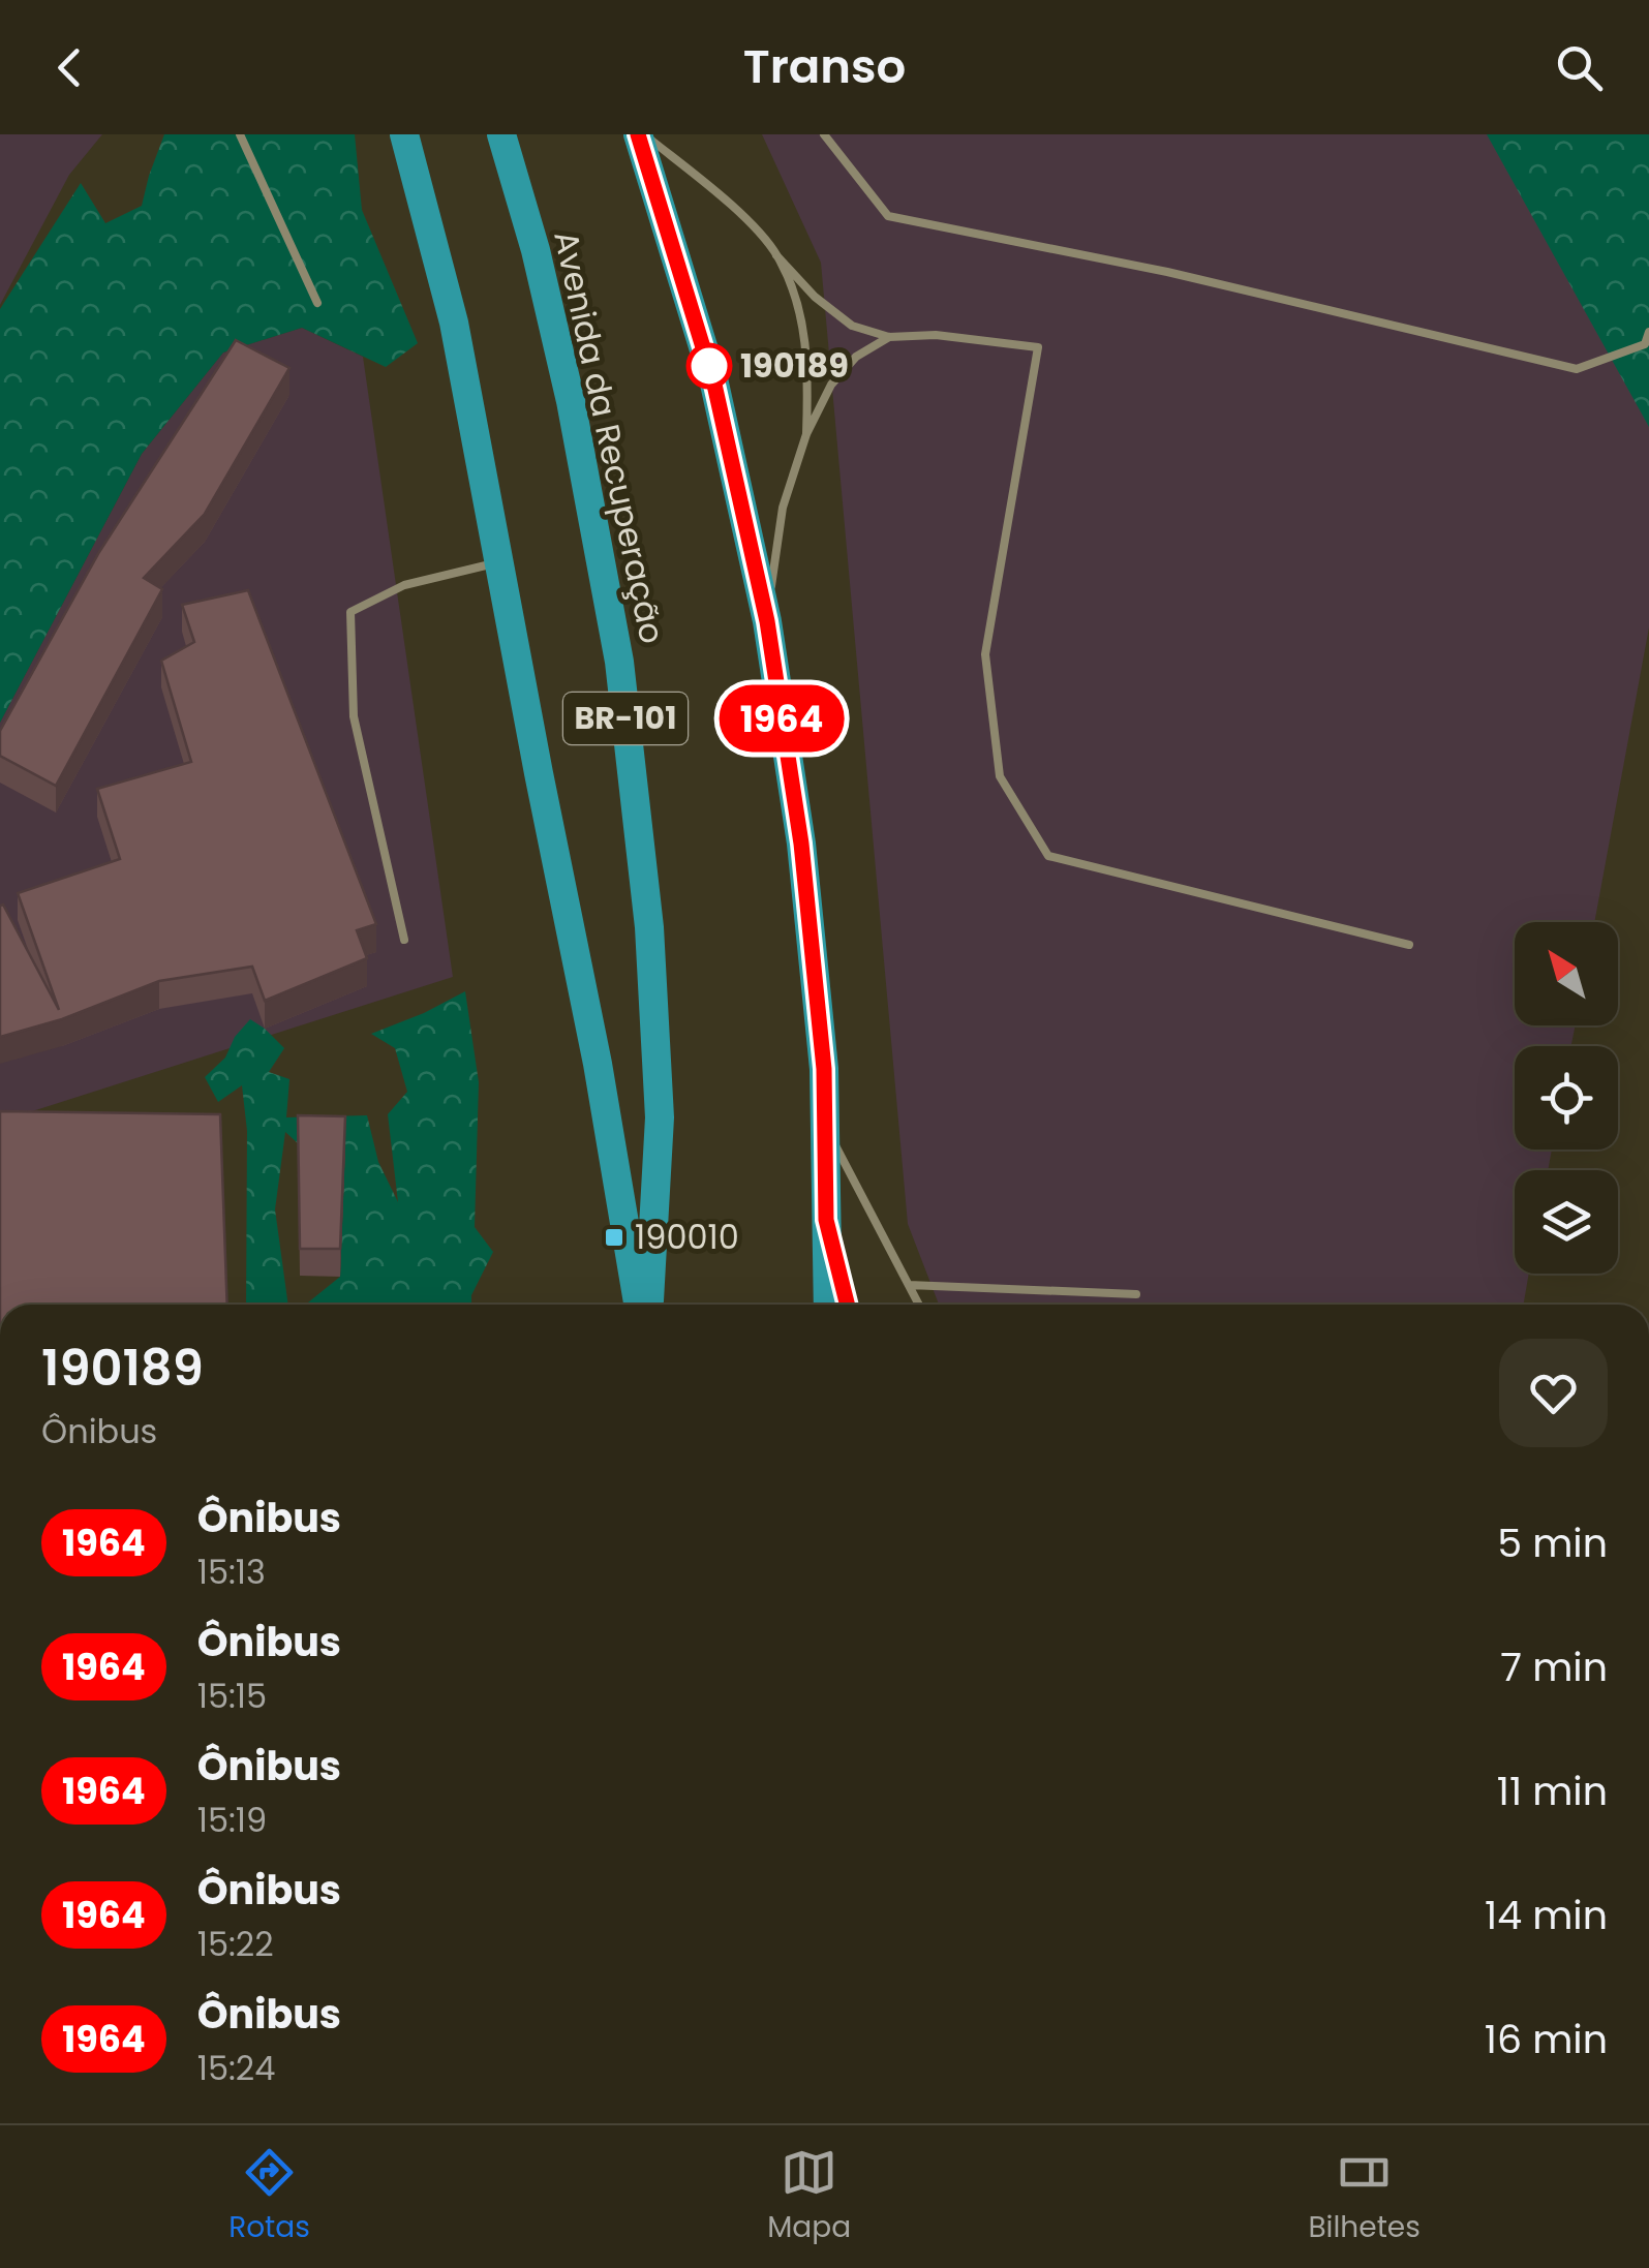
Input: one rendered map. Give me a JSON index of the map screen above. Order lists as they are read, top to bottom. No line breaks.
{"streets":{"highway":["Avenida da Recuperação","BR-101"]},"places":{"other":["190189"],"transit":["190010"]},"lines":["bus line 1964"],"north":"top left","page":{"header":"Transo","on_map":"1964","heading":["190189","Ônibus"],"list":[{"mark":"1964","name":"Ônibus","note":"15:13","value":"5 min"},{"mark":"1964","name":"Ônibus","note":"15:15","value":"7 min"},{"mark":"1964","name":"Ônibus","note":"15:19","value":"11 min"},{"mark":"1964","name":"Ônibus","note":"15:22","value":"14 min"},{"mark":"1964","name":"Ônibus","note":"15:24","value":"16 min"}],"tabs":["Rotas","Mapa","Bilhetes"]}}
